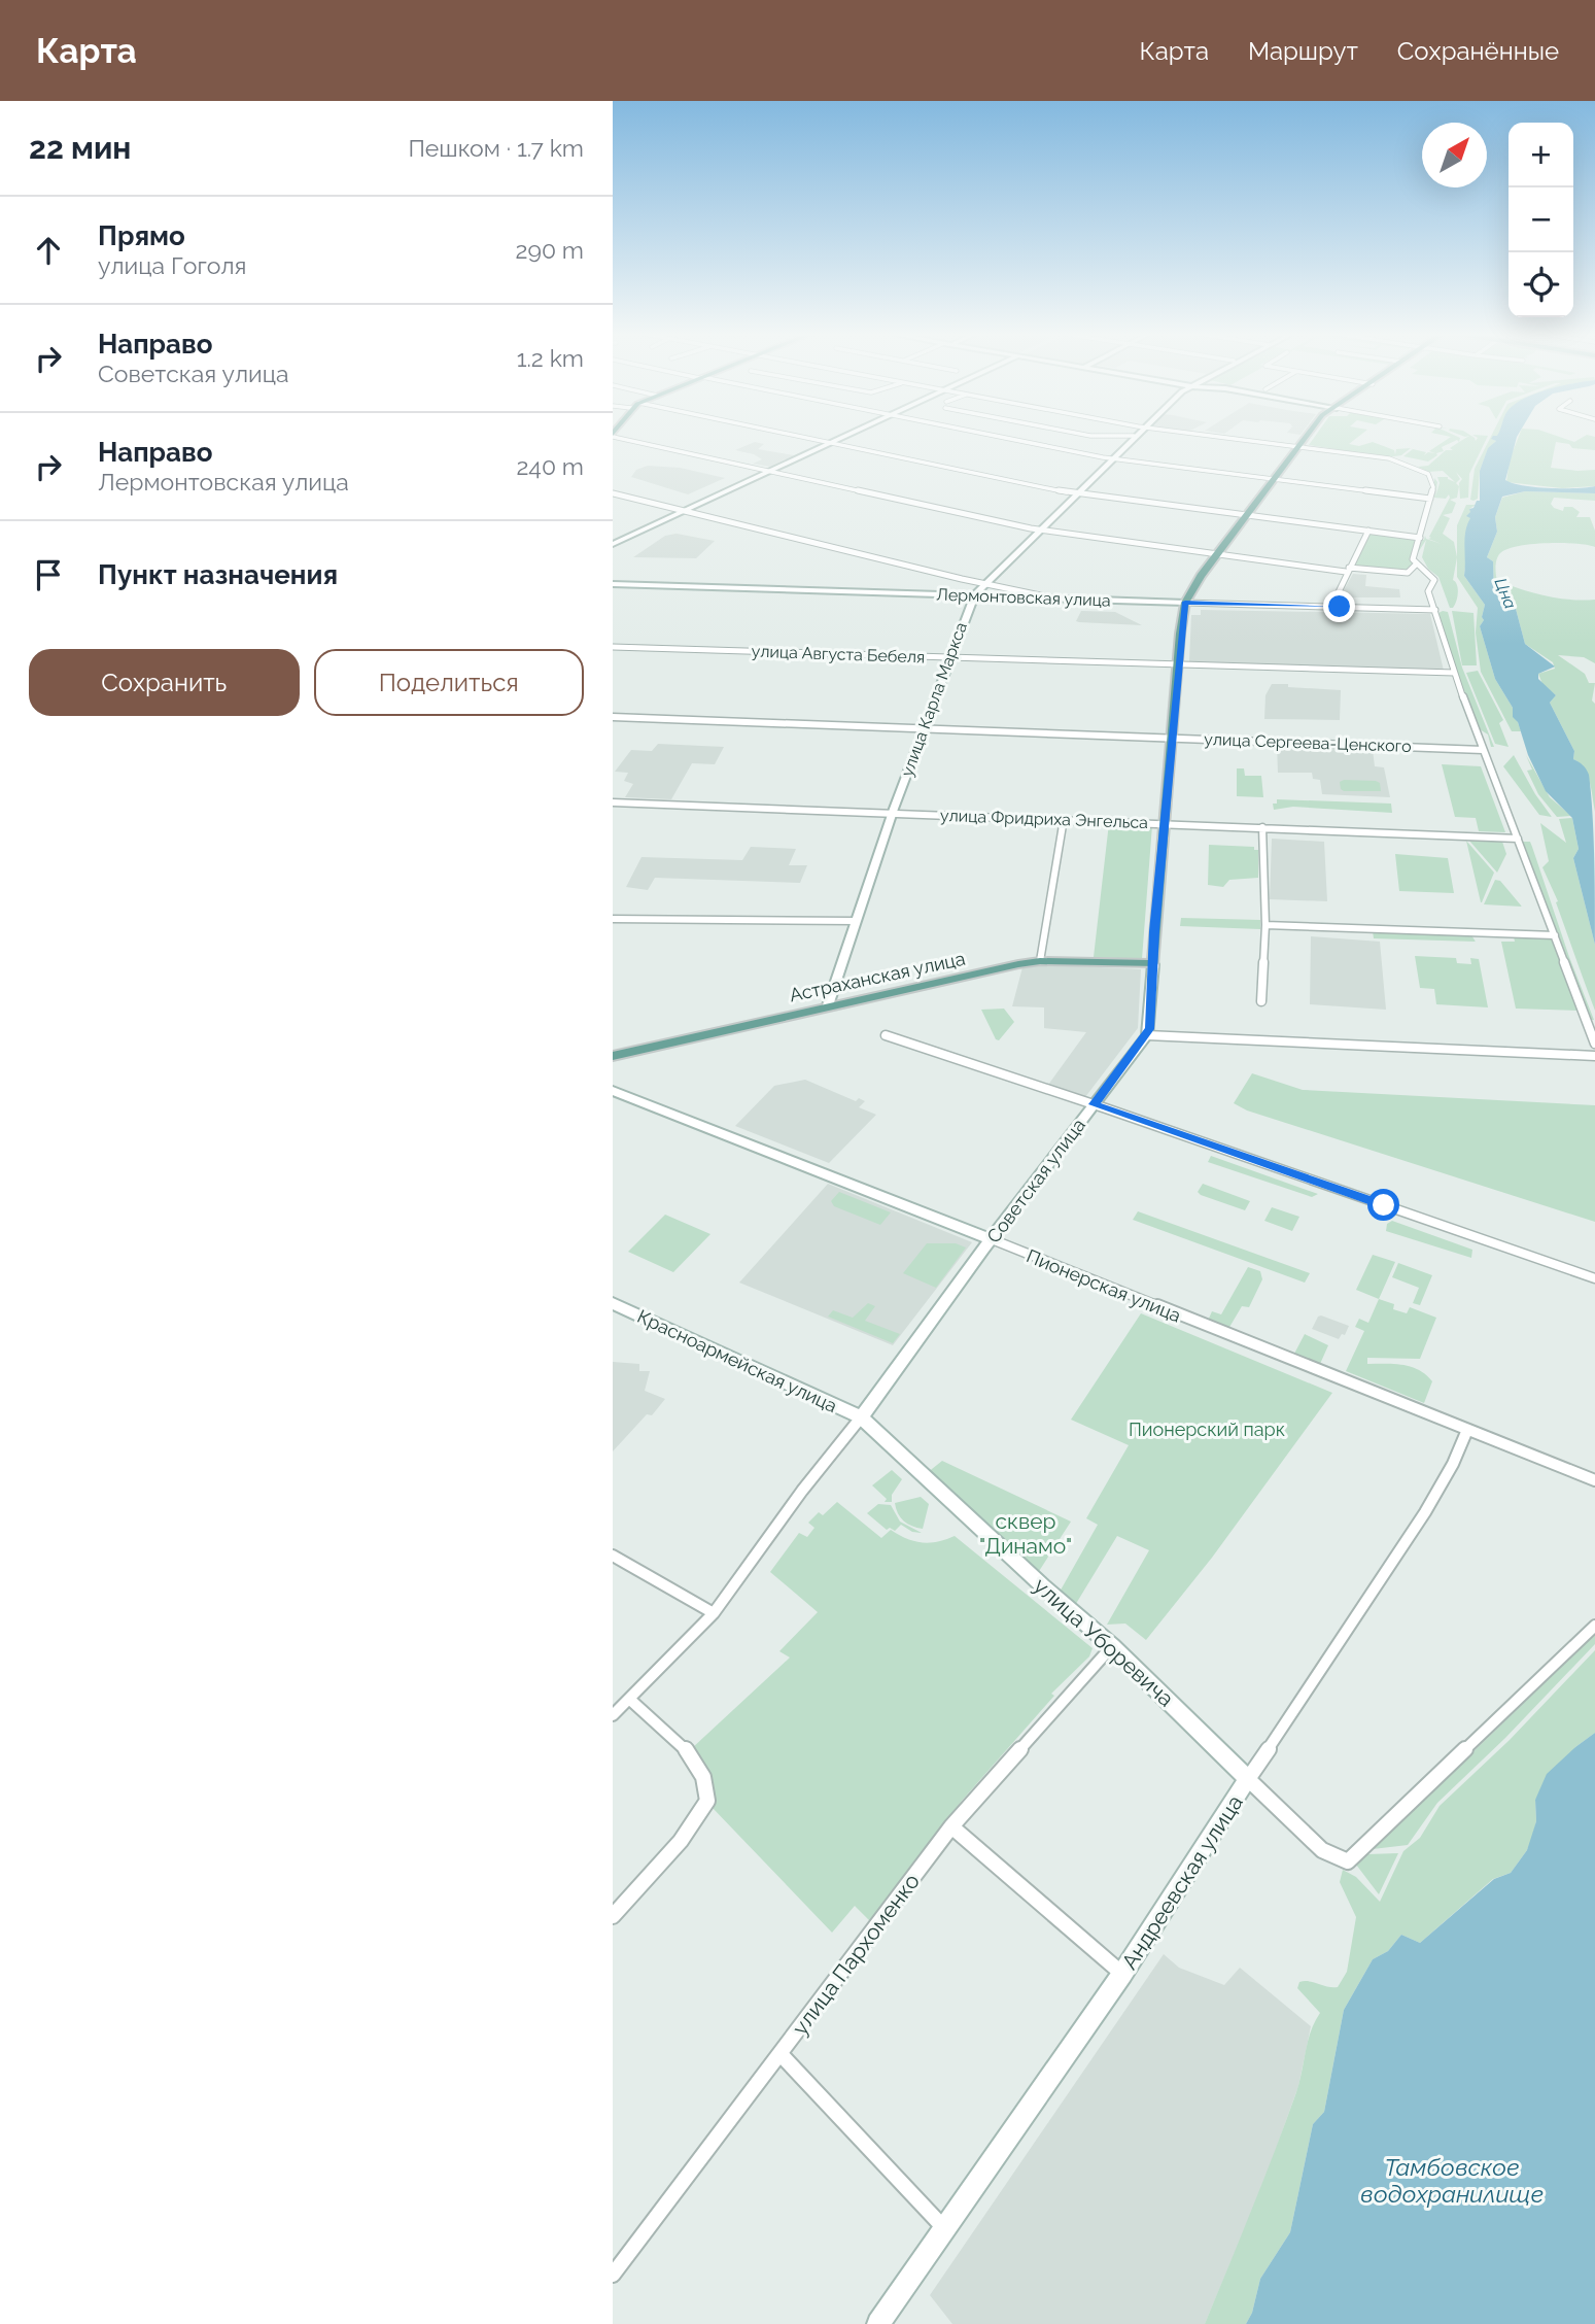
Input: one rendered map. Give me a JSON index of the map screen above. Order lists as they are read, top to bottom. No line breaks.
{"streets":{"main road":["Лермонтовская улица","улица Карла Маркса","Астраханская улица","Советская улица","Пионерская улица","Красноармейская улица","улица Уборевича","Андреевская улица"],"street":["улица Августа Бебеля","улица Сергеева-Ценского","улица Фридриха Энгельса","улица Пархоменко"]},"crossings":[["Лермонтовская улица","улица Карла Маркса"],["улица Августа Бебеля","улица Карла Маркса"],["улица Карла Маркса","улица Сергеева-Ценского"],["улица Карла Маркса","улица Фридриха Энгельса"],["улица Карла Маркса","Астраханская улица"],["Советская улица","Пионерская улица"],["Советская улица","Красноармейская улица"],["Советская улица","улица Уборевича"],["Пионерская улица","Андреевская улица"],["Красноармейская улица","улица Уборевича"],["улица Уборевича","Андреевская улица"],["улица Уборевича","улица Пархоменко"]],"water":["Цна","Тамбовское водохранилище"],"parks":["Пионерский парк","сквер \"Динамо\""],"north":"top right","page":{"header":"Карта","nav":["Карта","Маршрут","Сохранённые"],"heading":["22 мин","Пешком · 1.7 km"],"map_buttons":["+","−"],"list":[["Прямо","улица Гоголя","290 m"],["Направо","Советская улица","1.2 km"],["Направо","Лермонтовская улица","240 m"],"Пункт назначения"],"buttons":["Сохранить","Поделиться"]}}
